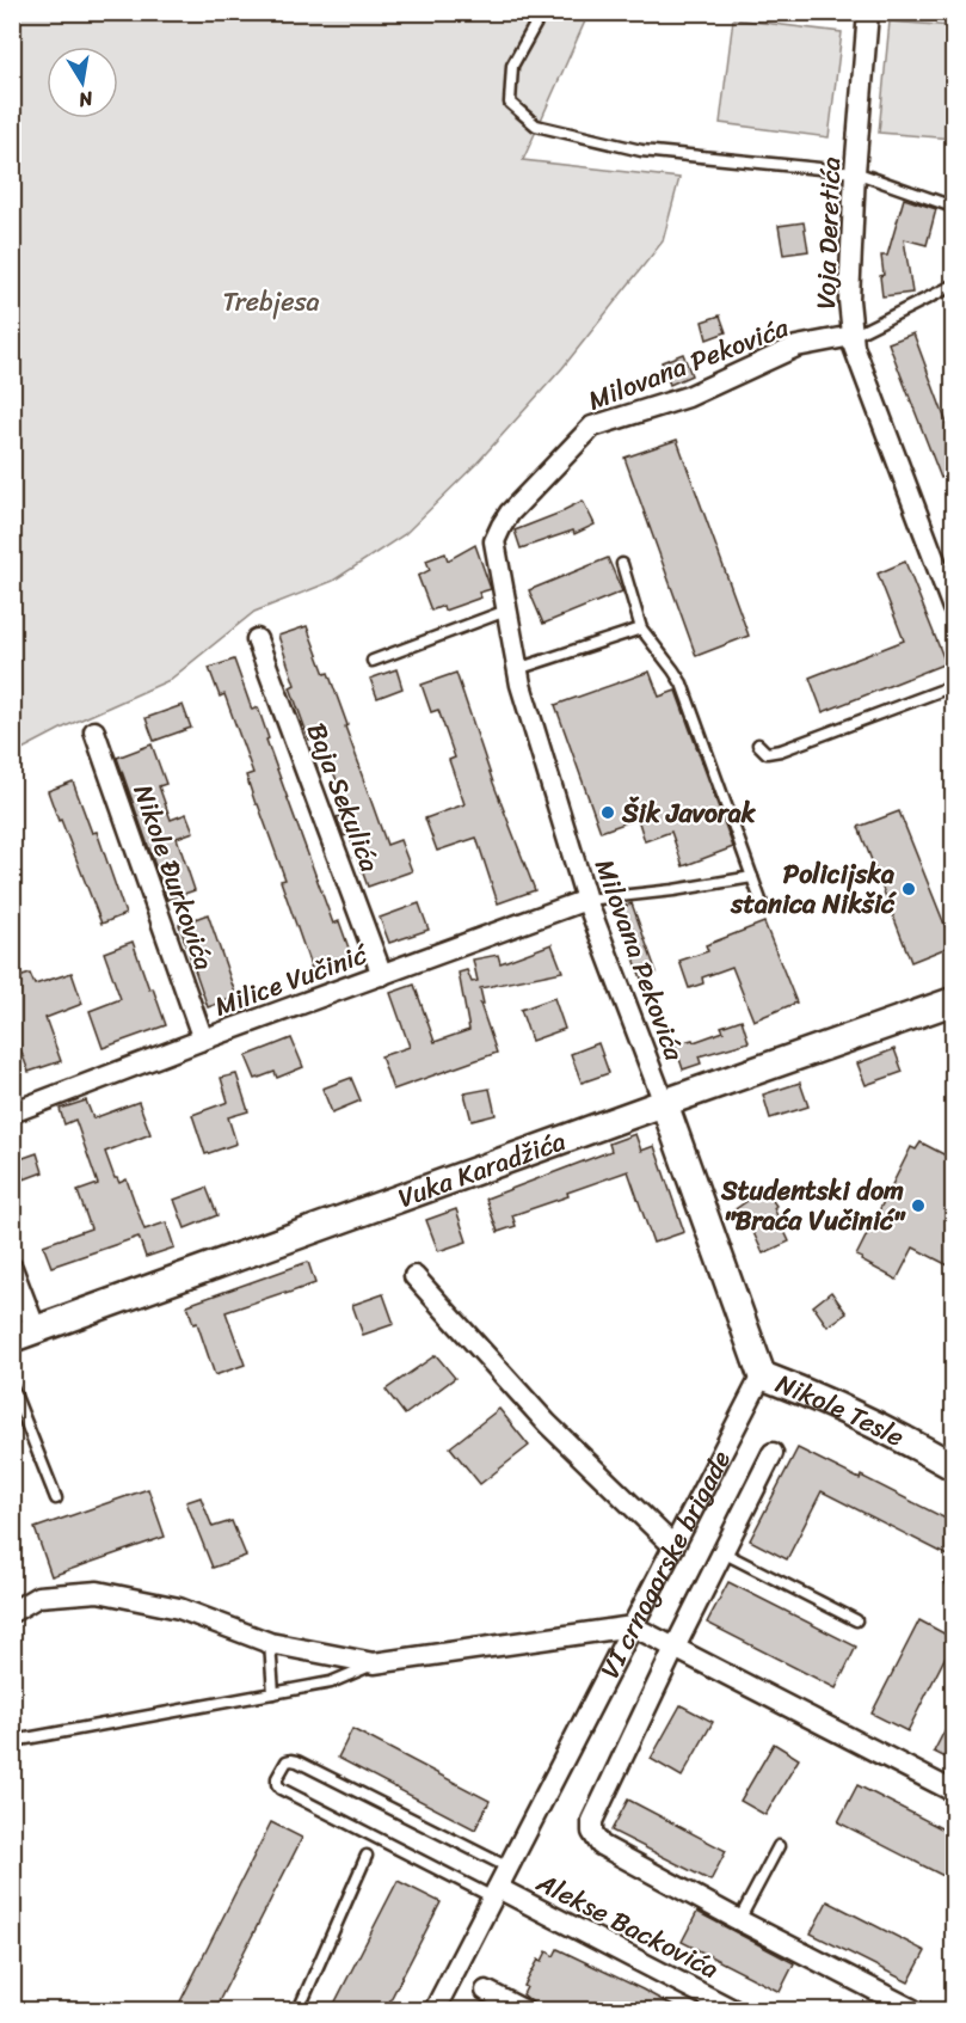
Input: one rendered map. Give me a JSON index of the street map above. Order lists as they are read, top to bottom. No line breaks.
{"streets":{"street":["Voja Deretića","Milovana Pekovića","Baja Sekulića","Nikole Đurkovića","Milice Vučinić","Vuka Karadžića","Nikole Tesle","VI crnogorske brigade","Alekse Backovića"]},"crossings":[["Voja Deretića","Milovana Pekovića"],["Milovana Pekovića","Milice Vučinić"],["Milovana Pekovića","Vuka Karadžića"],["Baja Sekulića","Milice Vučinić"],["Nikole Đurkovića","Milice Vučinić"],["Nikole Tesle","VI crnogorske brigade"],["VI crnogorske brigade","Alekse Backovića"]],"parks":["Trebjesa"],"places":["Šik Javorak","Policijska stanica Nikšić","Studentski dom \"Braća Vučinić\""],"north":"bottom"}
